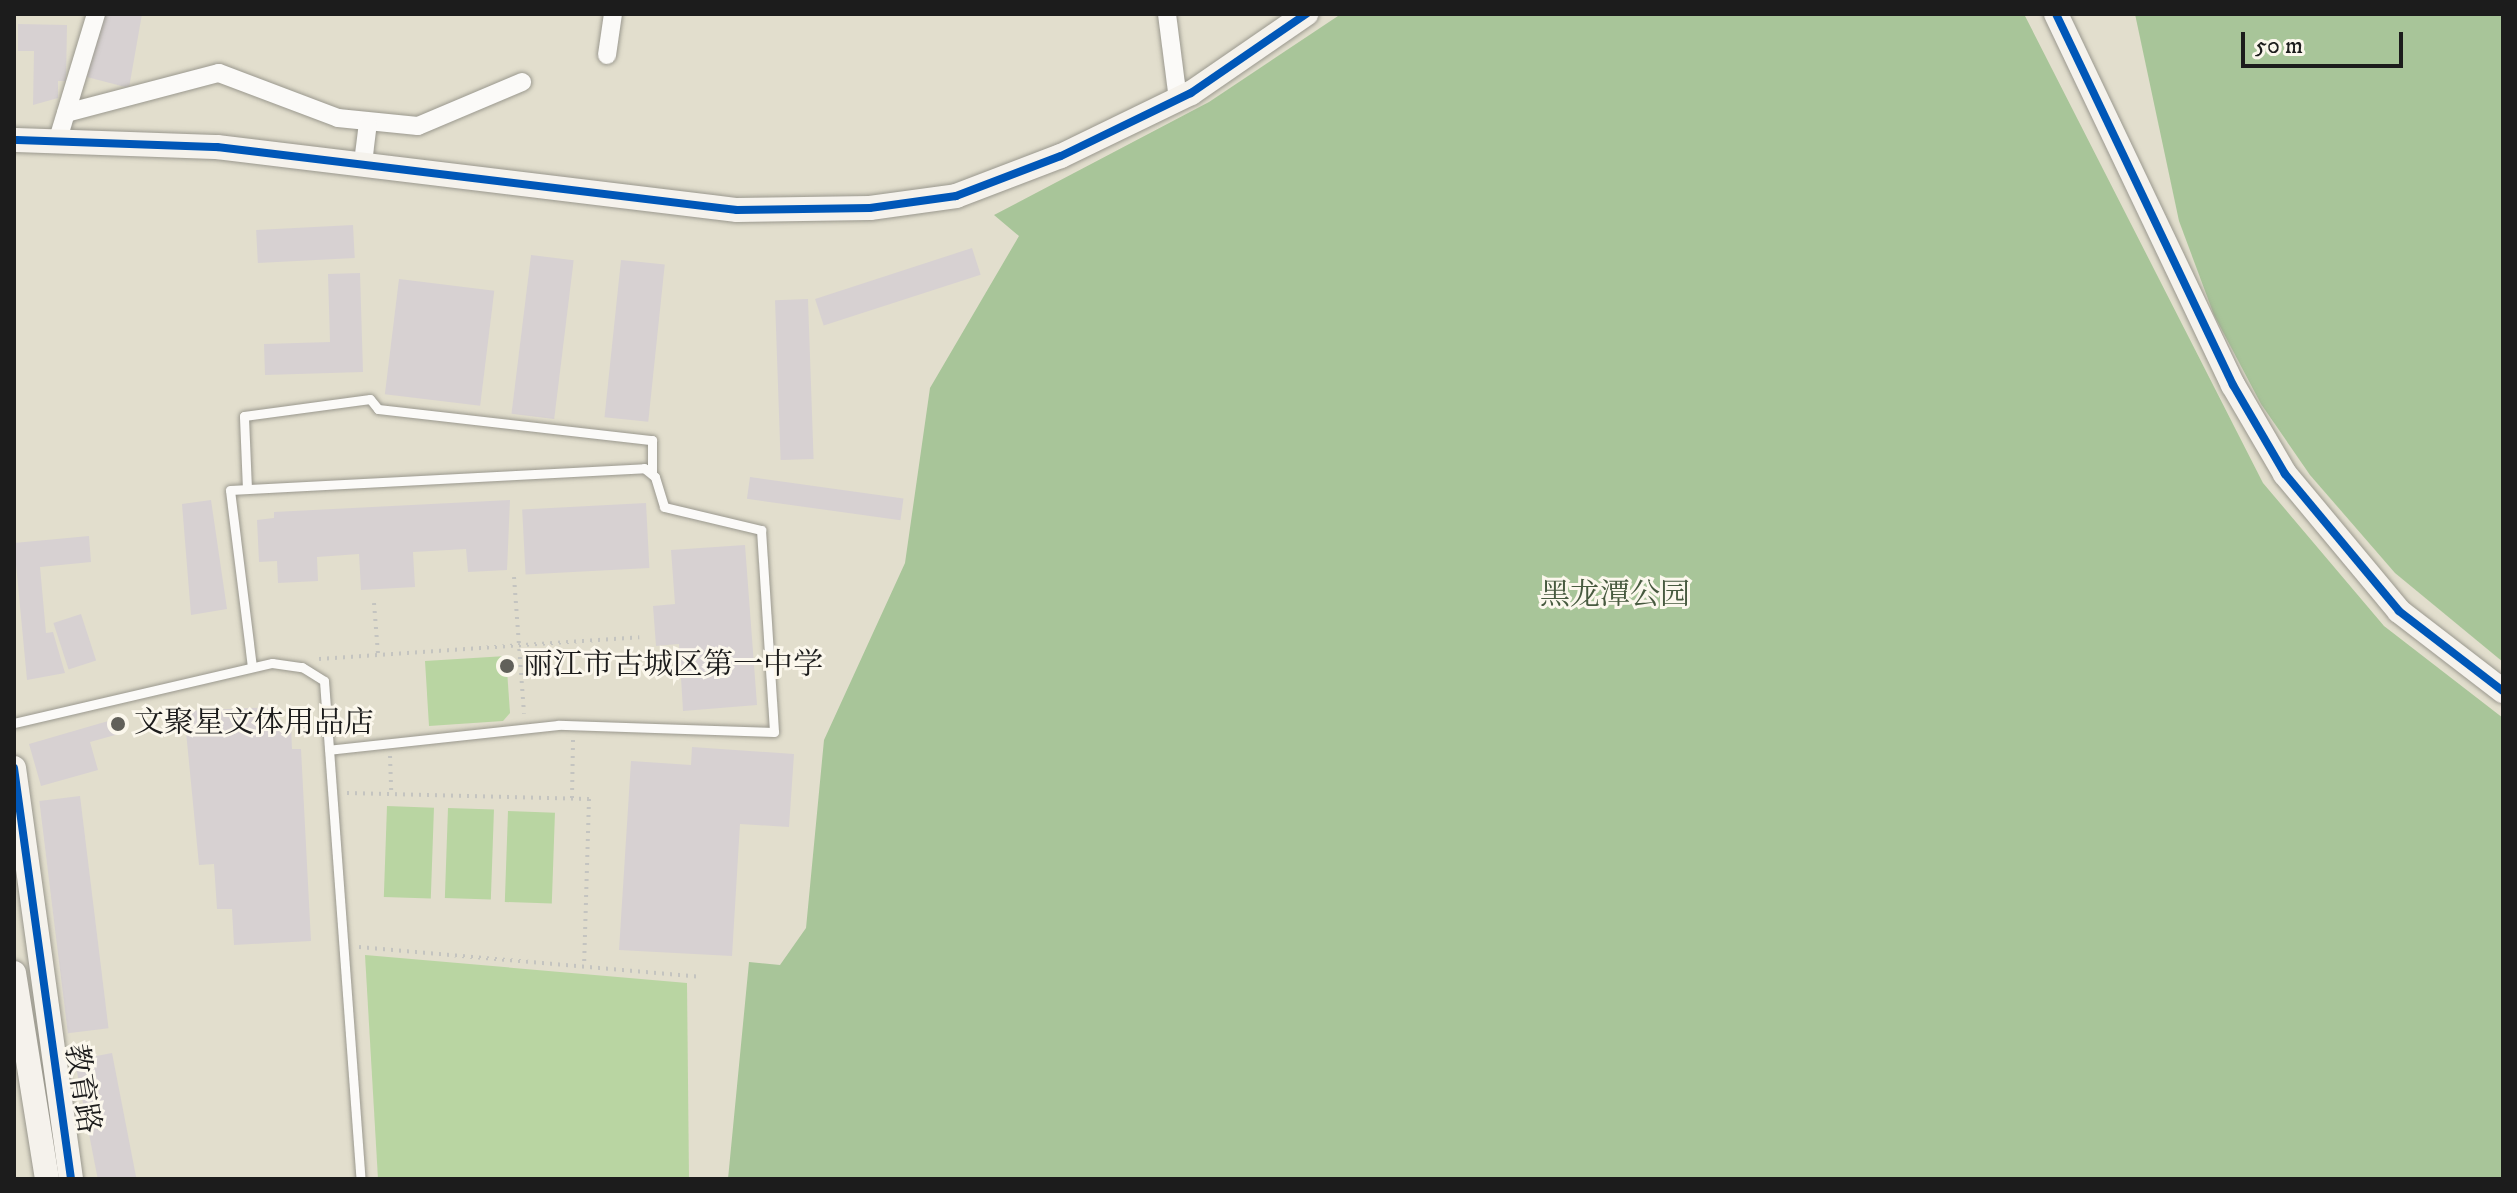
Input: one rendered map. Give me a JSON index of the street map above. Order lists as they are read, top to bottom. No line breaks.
{"streets":{"street":["教育路"]},"parks":["黑龙潭公园"],"places":["丽江市古城区第一中学","文聚星文体用品店"],"scale_bar":"50 m"}
